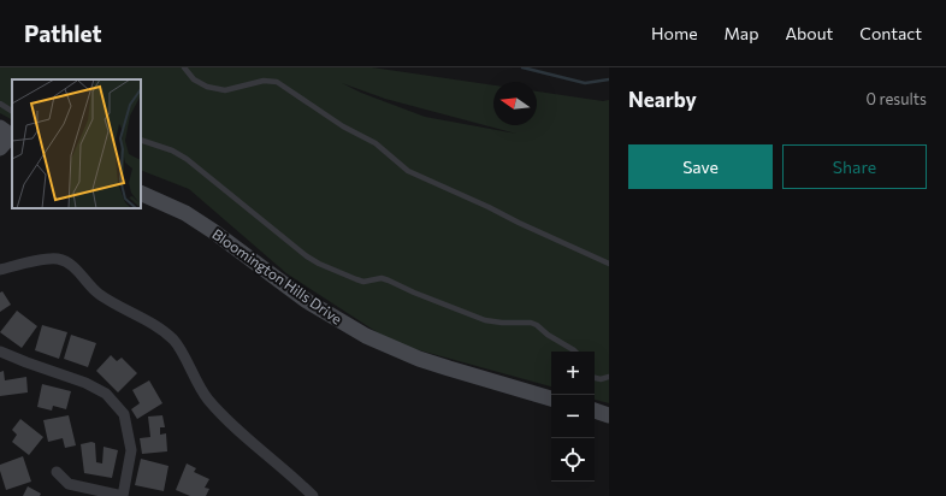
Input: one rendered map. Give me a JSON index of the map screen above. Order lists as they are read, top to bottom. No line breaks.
{"streets":{"street":["Bloomington Hills Drive"]},"north":"left","page":{"header":"Pathlet","nav":["Home","Map","About","Contact"],"heading":["Nearby","0 results"],"buttons":["Save","Share"],"map_buttons":["+","−"]}}
